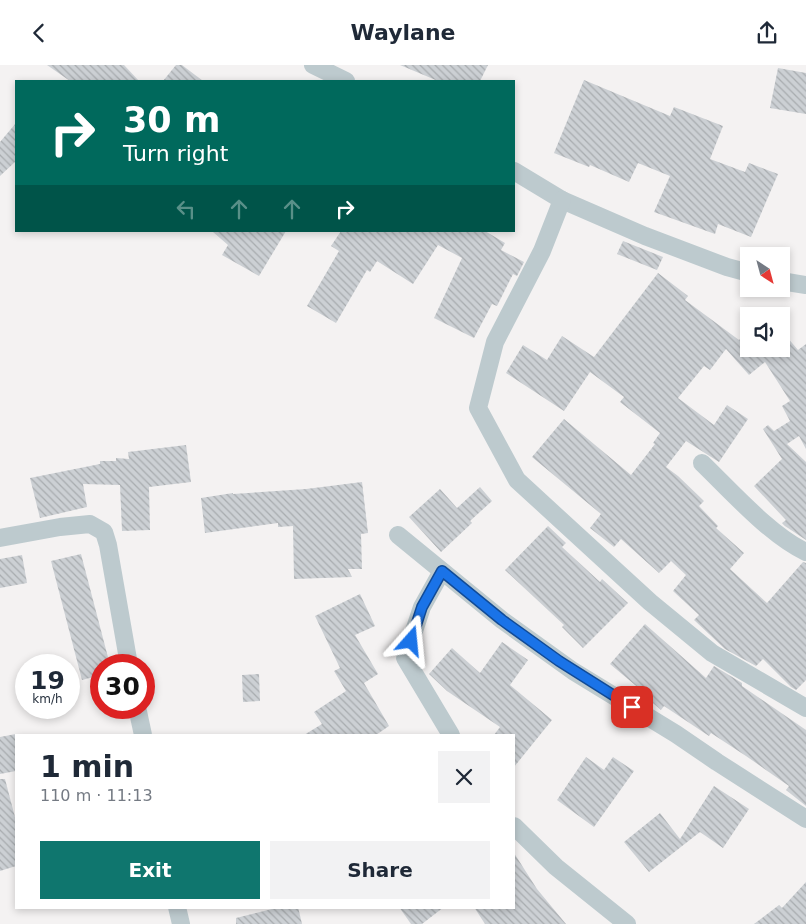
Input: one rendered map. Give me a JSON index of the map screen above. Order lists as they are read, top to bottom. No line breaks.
{"north":"bottom right","page":{"header":"Waylane","turn":["30 m","Turn right"],"speed":"19 km/h","limit":"30","heading":["1 min","110 m · 11:13"],"buttons":["Exit","Share"]}}
